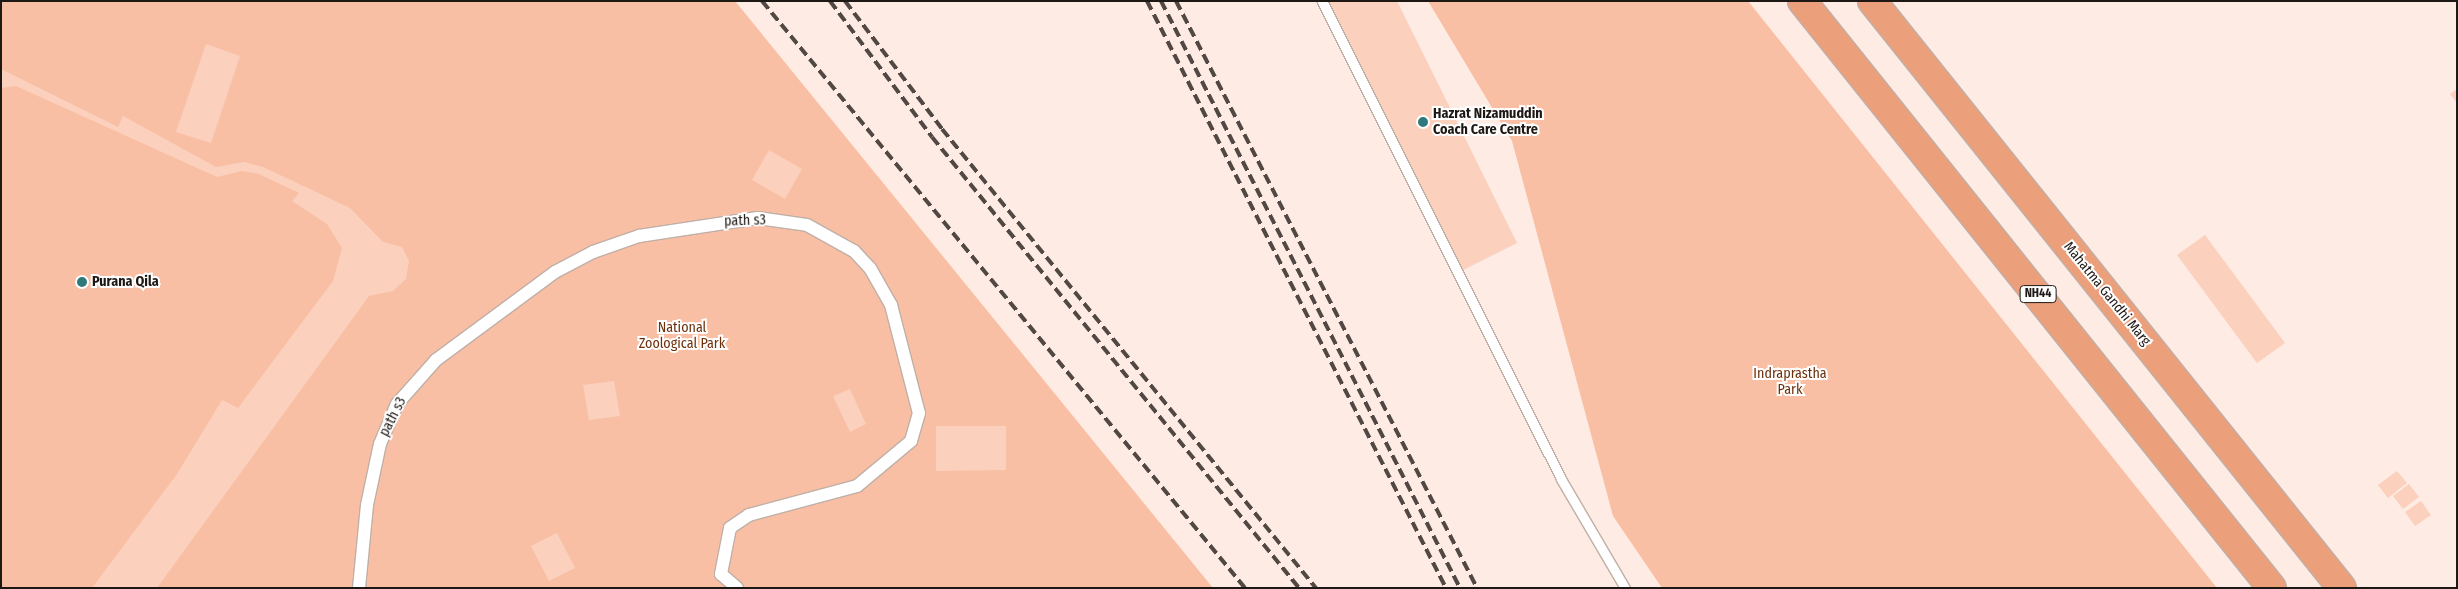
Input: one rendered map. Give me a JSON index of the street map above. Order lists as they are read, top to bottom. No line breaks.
{"streets":{"highway":["NH44","Mahatma Gandhi Marg"],"street":["path s3"]},"parks":["National Zoological Park","Indraprastha Park"],"places":["Hazrat Nizamuddin Coach Care Centre","Purana Qila"]}
